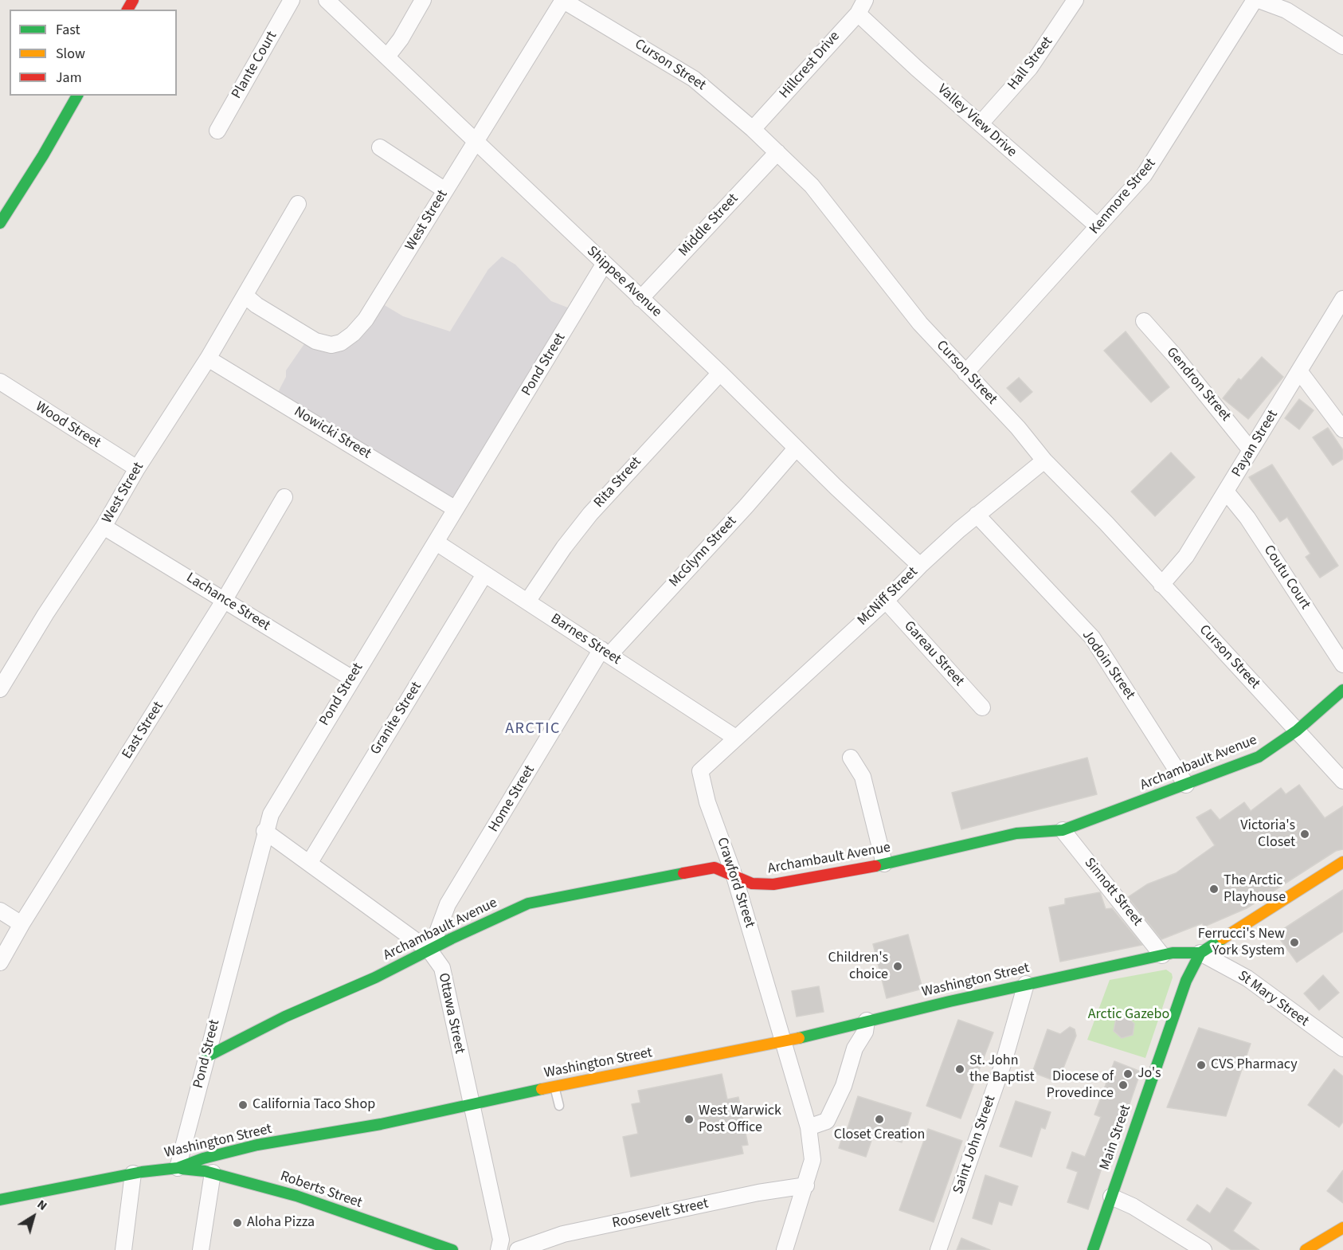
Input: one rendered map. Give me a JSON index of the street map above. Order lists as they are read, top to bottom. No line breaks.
{"streets":{"main road":["Archambault Avenue","Washington Street","Main Street","Roberts Street"],"street":["Hall Street","Plante Court","Curson Street","Hillcrest Drive","Valley View Drive","Kenmore Street","West Street","Middle Street","Shippee Avenue","Pond Street","Gendron Street","Wood Street","Nowicki Street","Payan Street","Rita Street","McGlynn Street","Coutu Court","McNiff Street","Lachance Street","Barnes Street","Gareau Street","Jodoin Street","Granite Street","East Street","Home Street","Crawford Street","Sinnott Street","St Mary Street","Ottawa Street","Saint John Street","Roosevelt Street"]},"crossings":[["Hall Street","Valley View Drive"],["Curson Street","Hillcrest Drive"],["Curson Street","Kenmore Street"],["Curson Street","West Street"],["Curson Street","Middle Street"],["Curson Street","Payan Street"],["Curson Street","McNiff Street"],["Curson Street","Archambault Avenue"],["Hillcrest Drive","Valley View Drive"],["Valley View Drive","Kenmore Street"],["West Street","Shippee Avenue"],["West Street","Wood Street"],["West Street","Nowicki Street"],["West Street","Lachance Street"],["Middle Street","Shippee Avenue"],["Shippee Avenue","Pond Street"],["Shippee Avenue","Rita Street"],["Shippee Avenue","McGlynn Street"],["Shippee Avenue","McNiff Street"],["Pond Street","Nowicki Street"],["Pond Street","Lachance Street"],["Pond Street","Barnes Street"],["Pond Street","Archambault Avenue"],["Pond Street","Washington Street"],["Pond Street","Ottawa Street"],["Pond Street","Roberts Street"],["Gendron Street","Payan Street"],["Payan Street","Coutu Court"],["Rita Street","Barnes Street"],["McGlynn Street","Barnes Street"],["McGlynn Street","Home Street"],["McNiff Street","Barnes Street"],["McNiff Street","Gareau Street"],["McNiff Street","Jodoin Street"],["McNiff Street","Crawford Street"],["Lachance Street","East Street"],["Barnes Street","Granite Street"],["Barnes Street","Home Street"],["Barnes Street","Crawford Street"],["Jodoin Street","Archambault Avenue"],["Granite Street","Ottawa Street"],["Archambault Avenue","Home Street"],["Archambault Avenue","Crawford Street"],["Archambault Avenue","Sinnott Street"],["Archambault Avenue","Ottawa Street"],["Home Street","Ottawa Street"],["Crawford Street","Washington Street"],["Crawford Street","Roosevelt Street"],["Sinnott Street","Washington Street"],["Washington Street","St Mary Street"],["Washington Street","Ottawa Street"],["Washington Street","Main Street"],["Washington Street","Saint John Street"],["Washington Street","Roberts Street"],["St Mary Street","Main Street"]],"districts":["ARCTIC"],"parks":["Arctic Gazebo"],"places":["Victoria's Closet","The Arctic Playhouse","Ferrucci's New York System","Children's choice","CVS Pharmacy","St. John the Baptist","Jo's","Diocese of Provedince","California Taco Shop","West Warwick Post Office","Closet Creation","Aloha Pizza"],"legend":["Fast","Slow","Jam"],"north":"top right"}
